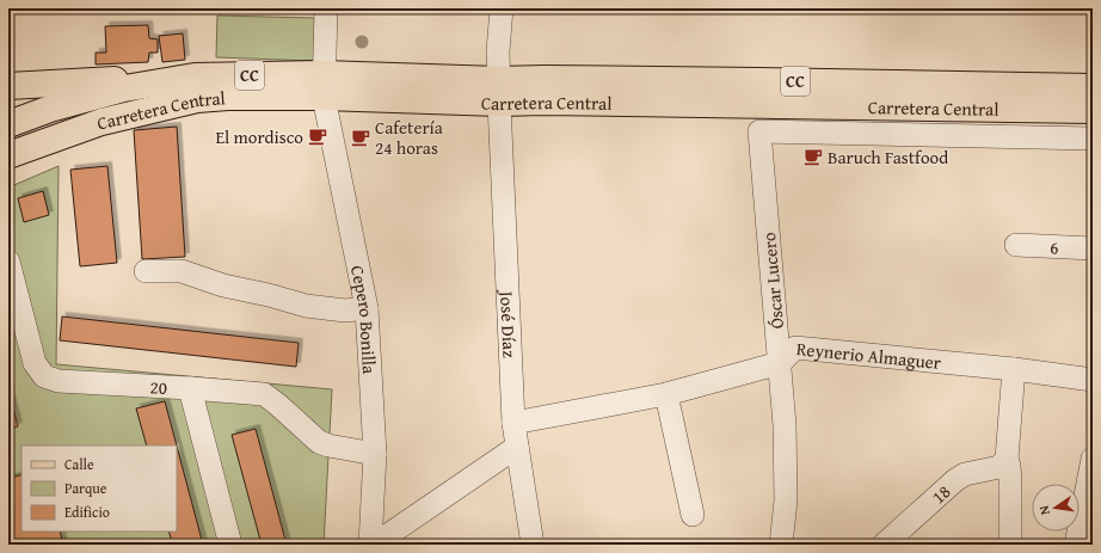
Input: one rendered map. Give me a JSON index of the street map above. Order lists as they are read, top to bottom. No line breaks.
{"streets":{"main road":["CC","Carretera Central"],"street":["6","Óscar Lucero","Cepero Bonilla","José Díaz","Reynerio Almaguer","20","18"]},"crossings":[["Carretera Central","Cepero Bonilla"],["Carretera Central","José Díaz"],["Óscar Lucero","Reynerio Almaguer"],["Cepero Bonilla","20"],["José Díaz","Reynerio Almaguer"]],"places":{"cafe":["El mordisco","Cafetería 24 horas","Baruch Fastfood"]},"legend":["Calle","Parque","Edificio"],"north":"left"}
